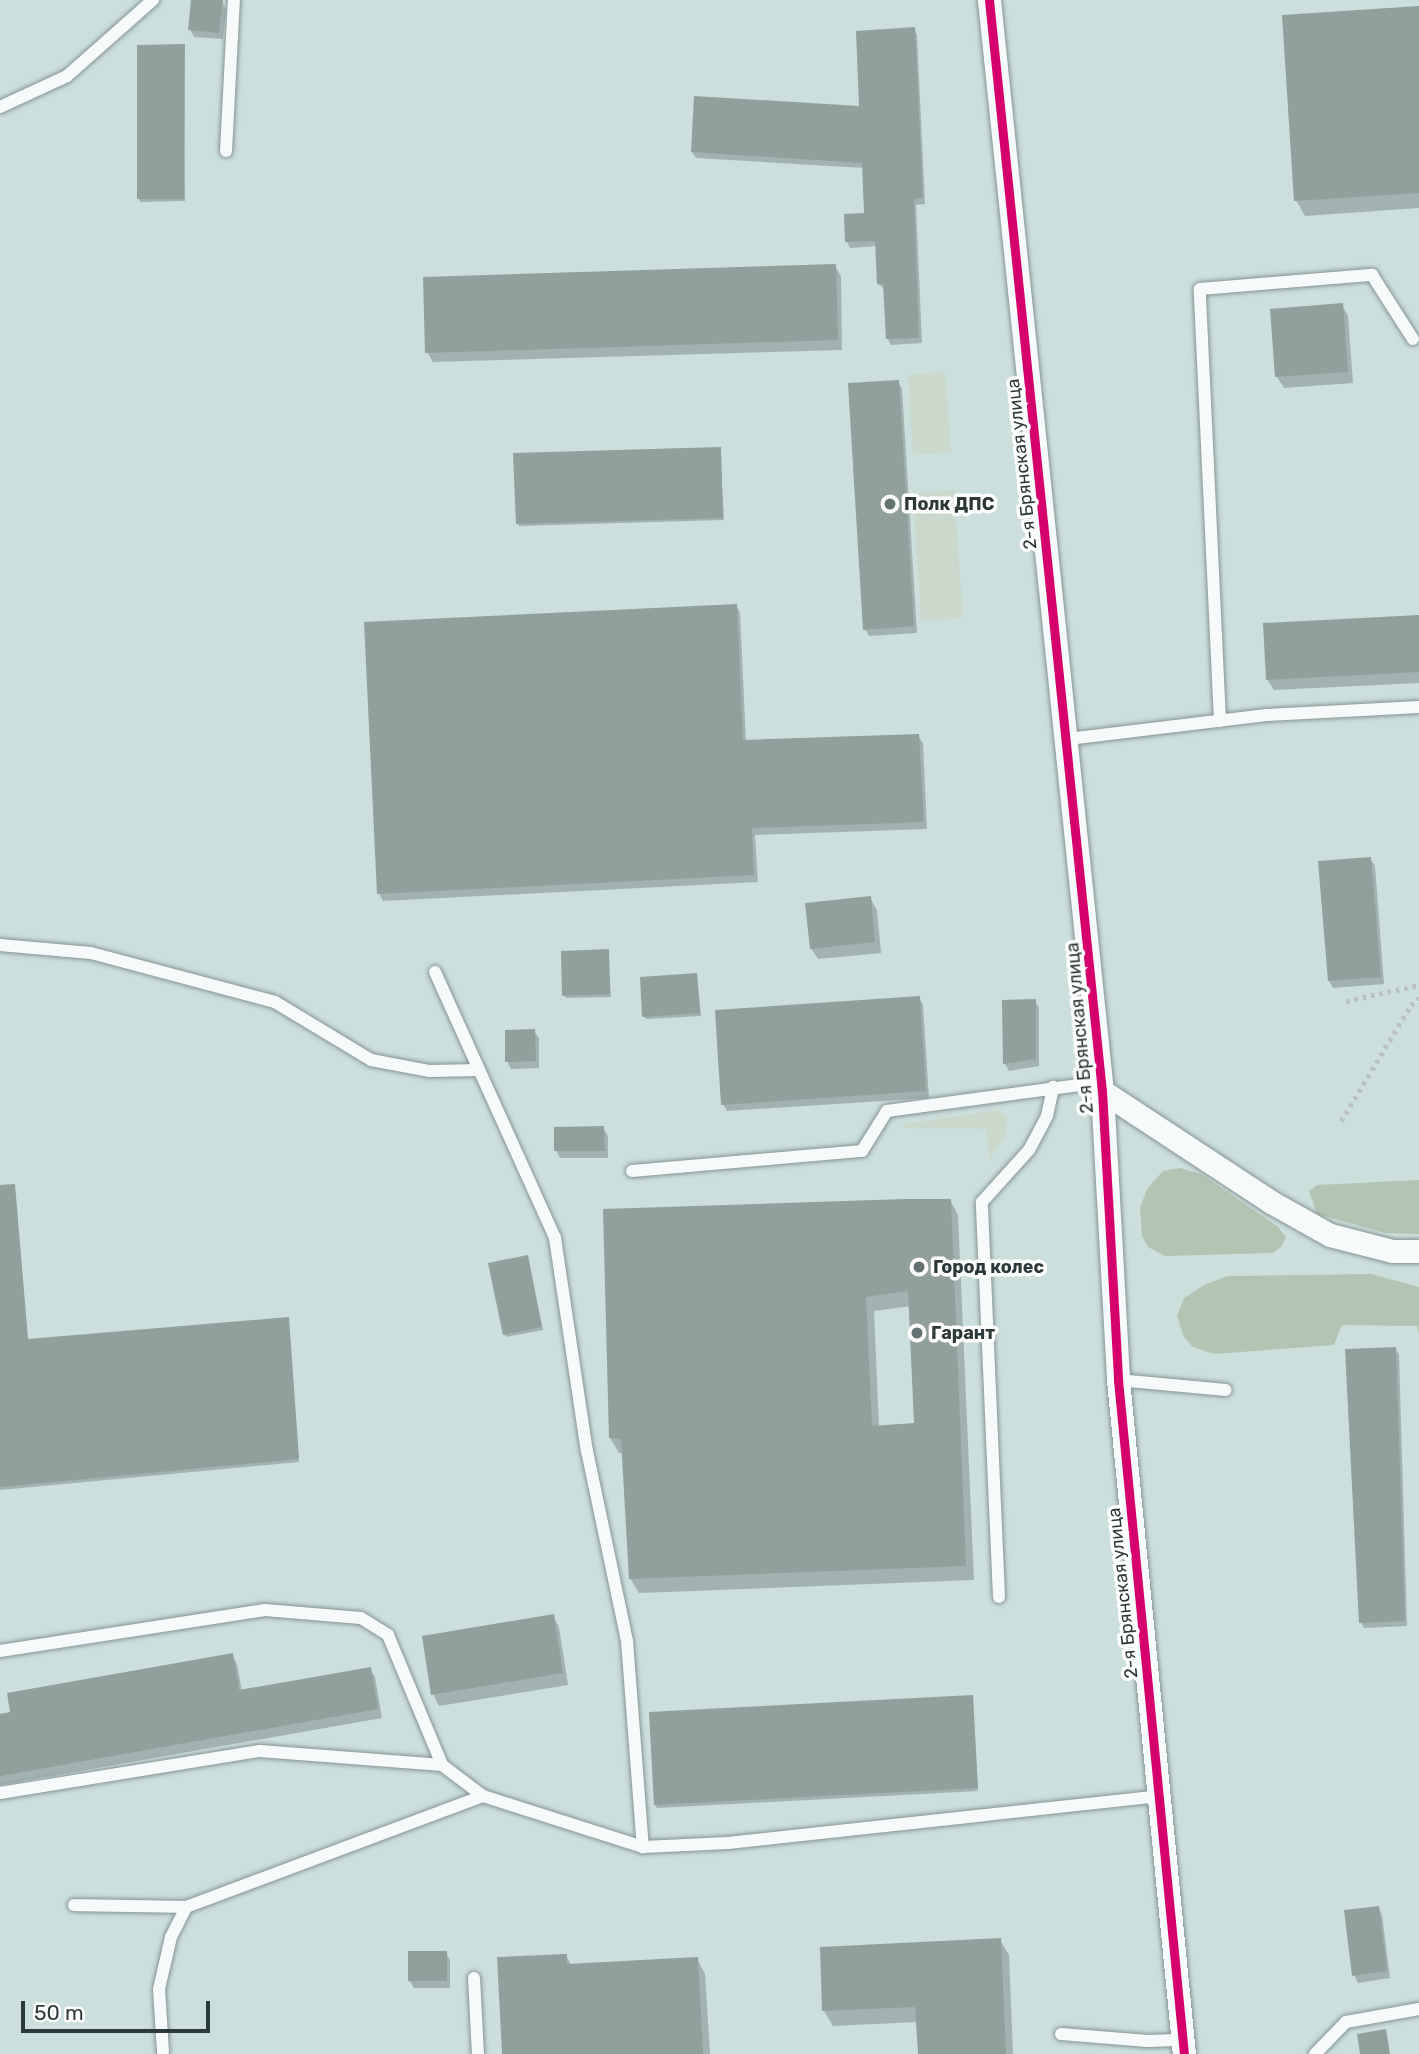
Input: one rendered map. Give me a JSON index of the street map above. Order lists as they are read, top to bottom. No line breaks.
{"streets":{"street":["2-я Брянская улица"]},"places":["Полк ДПС","Город колес","Гарант"],"scale_bar":"50 m"}
